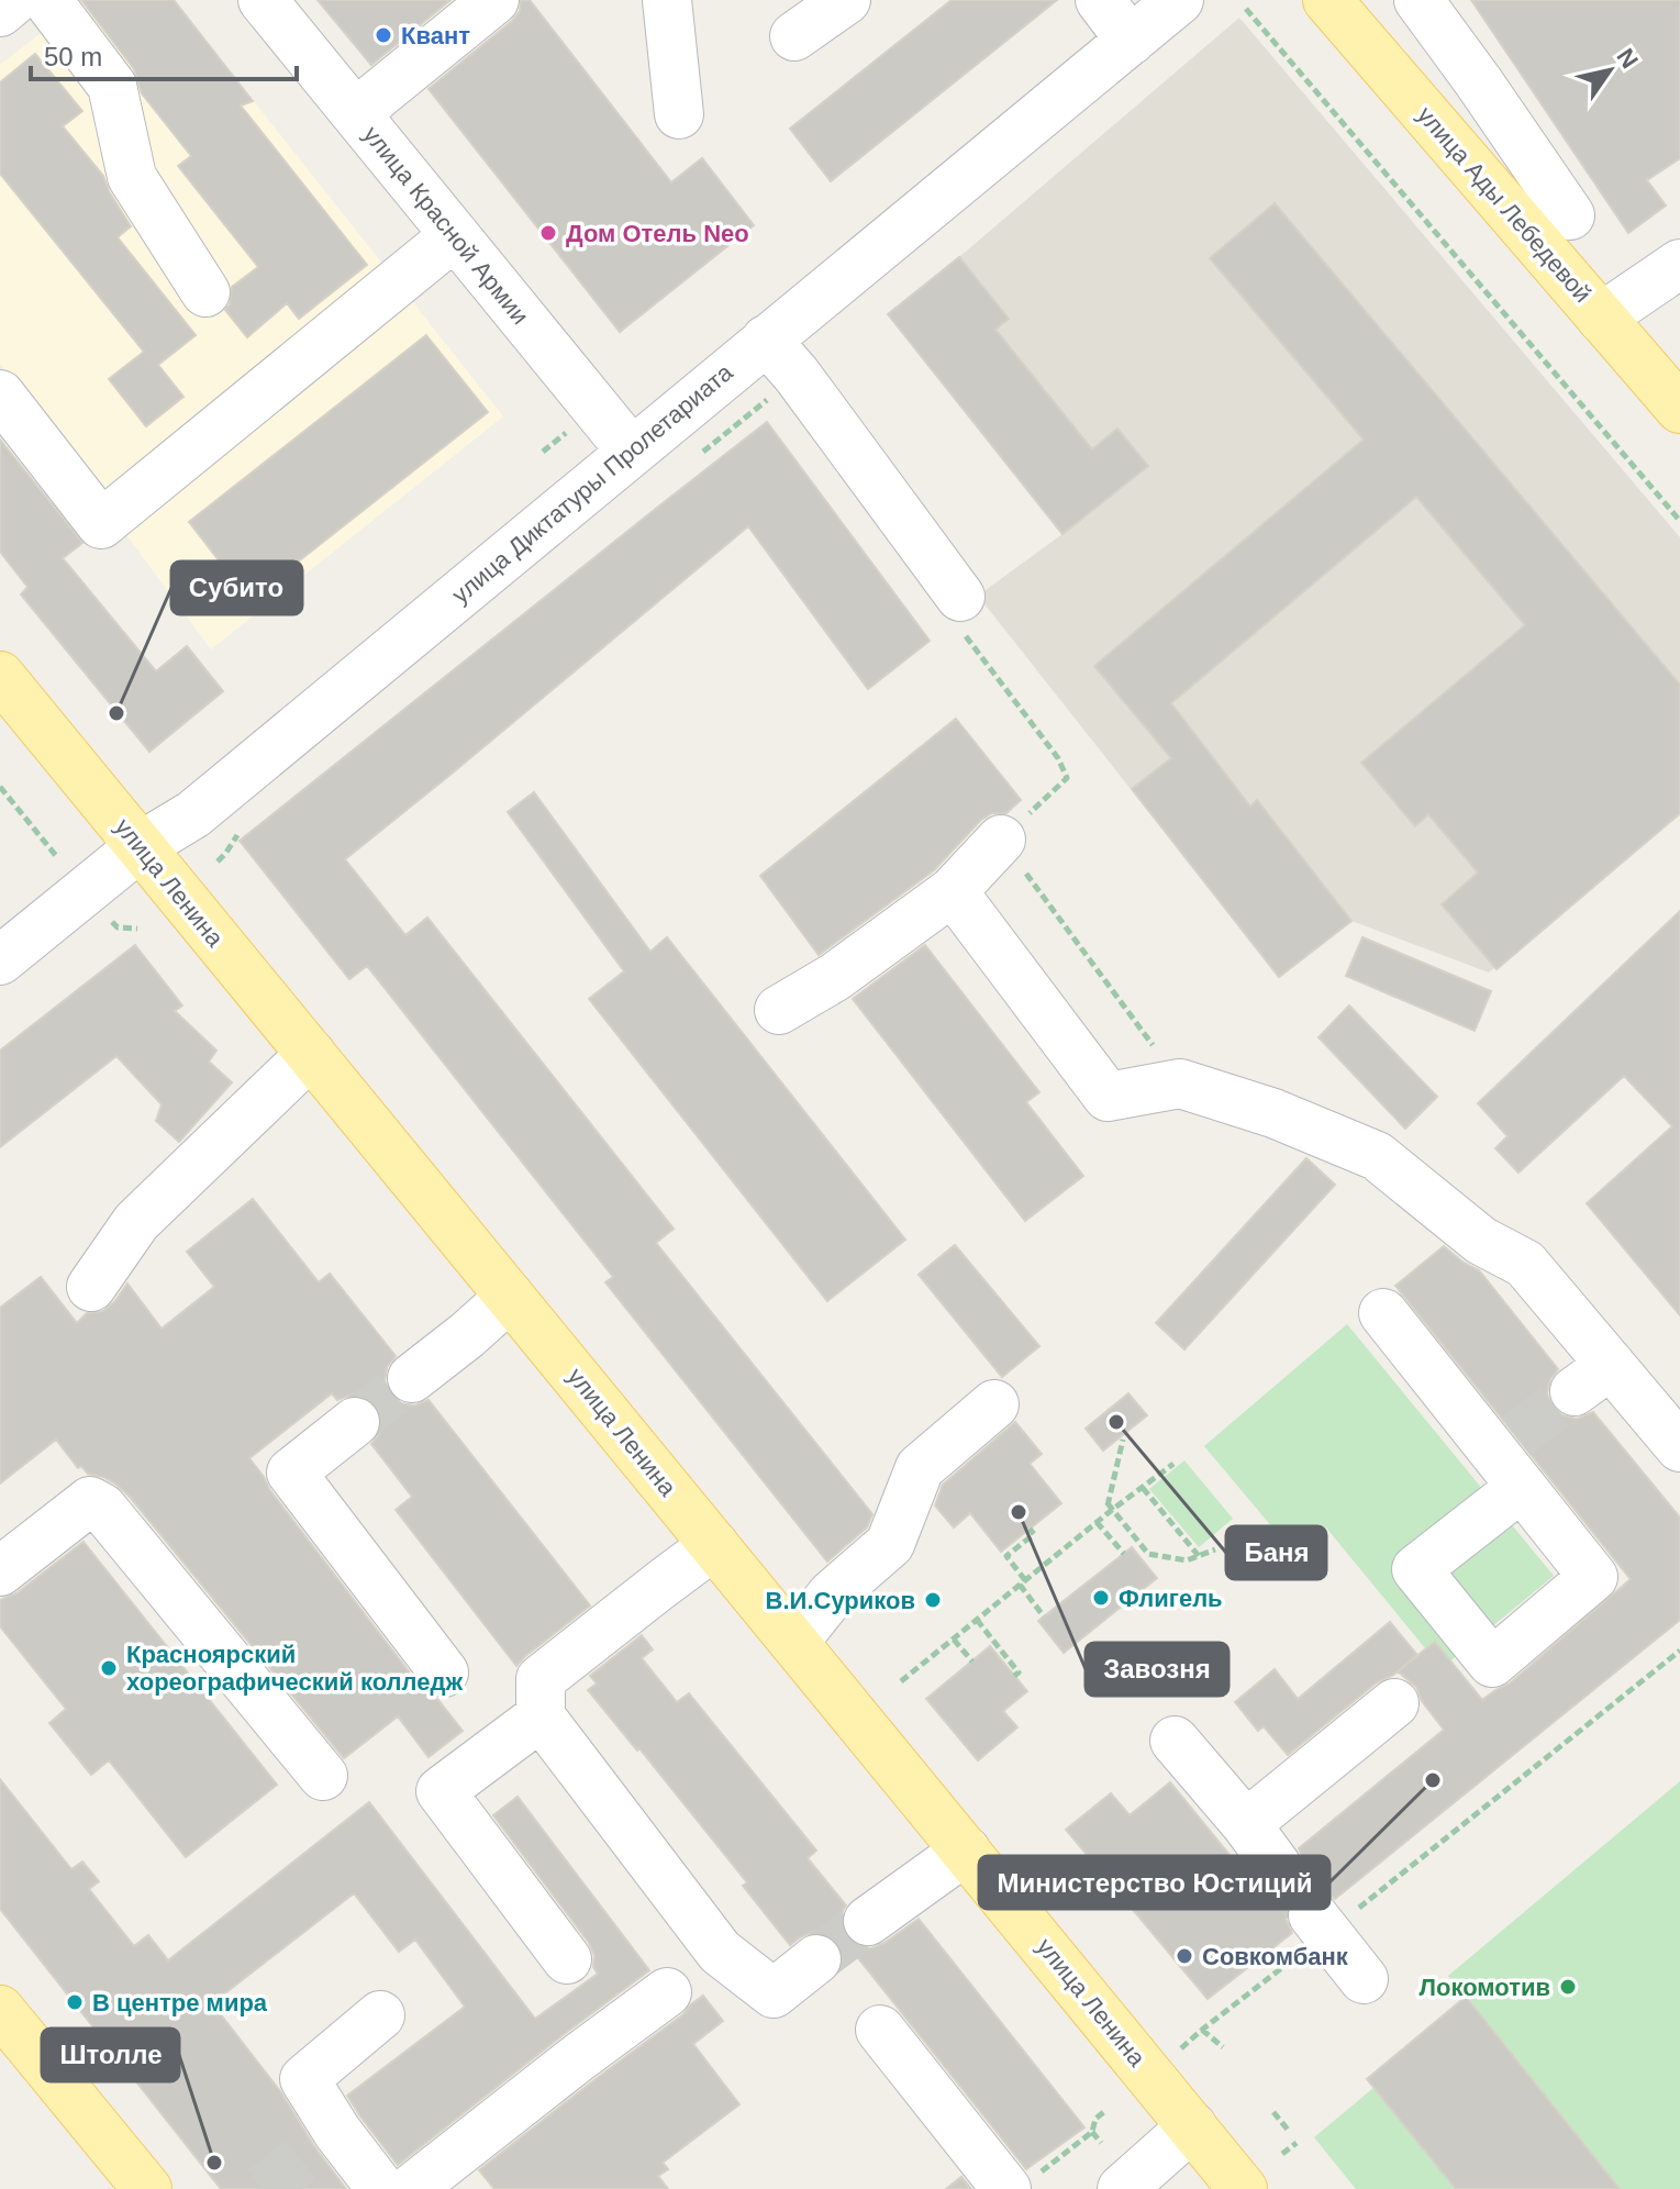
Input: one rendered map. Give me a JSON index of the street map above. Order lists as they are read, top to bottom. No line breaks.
{"streets":{"main road":["улица Ады Лебедевой","улица Ленина"],"street":["улица Красной Армии","улица Диктатуры Пролетариата"]},"crossings":[["улица Красной Армии","улица Диктатуры Пролетариата"],["улица Диктатуры Пролетариата","улица Ленина"]],"places":["Квант","Дом Отель Neo","Субито","Баня","Завозня","Флигель","В.И.Суриков","Красноярский хореографический колледж","Министерство Юстиций","Совкомбанк","Локомотив","В центре мира","Штолле"],"scale_bar":"50 m","north":"top right"}
